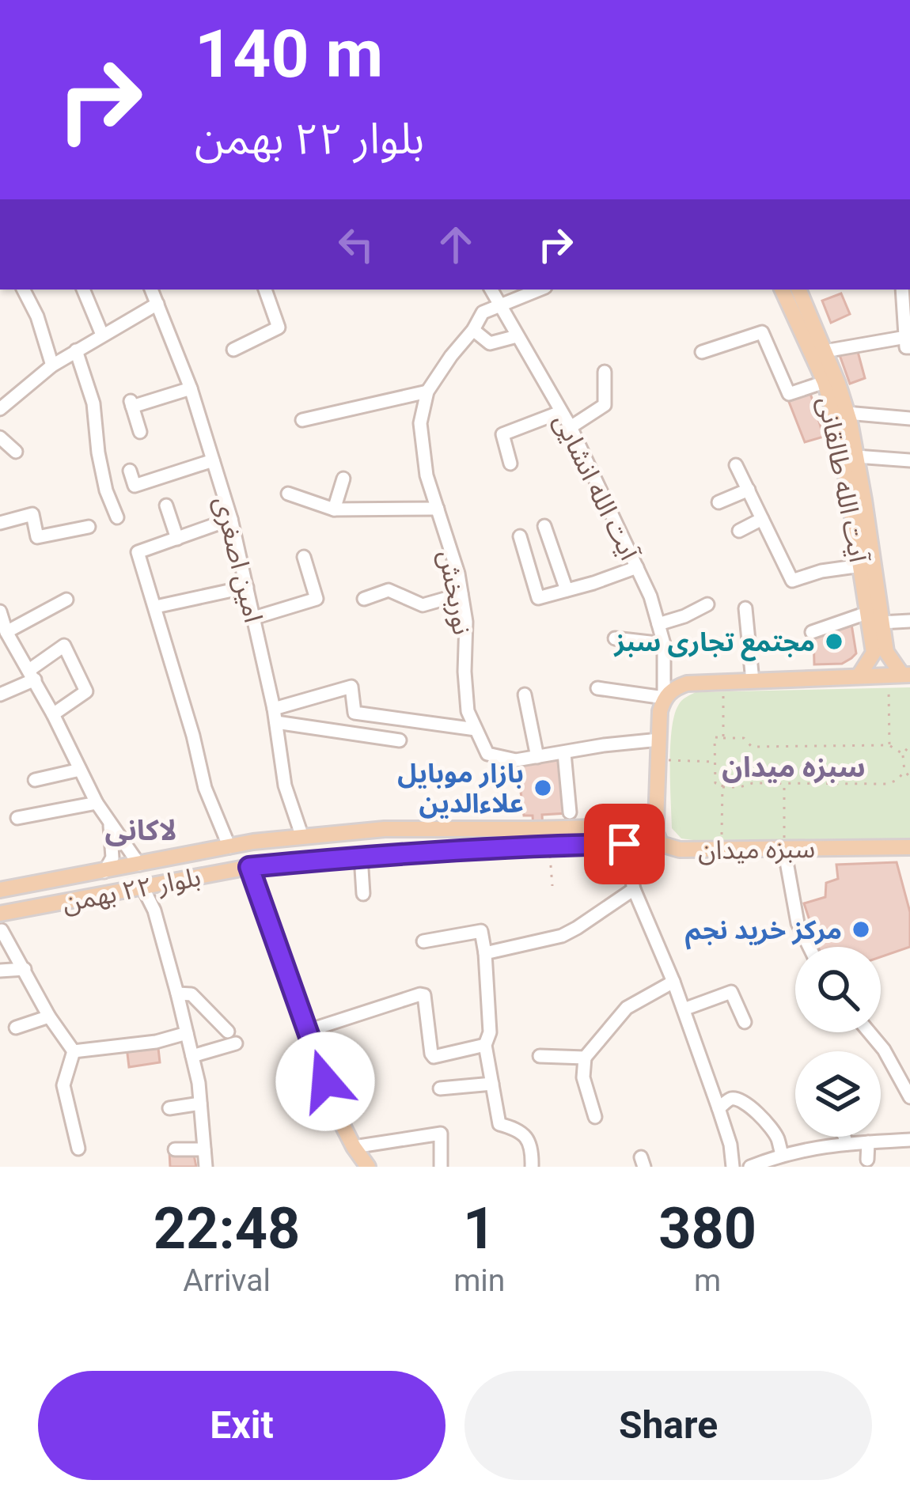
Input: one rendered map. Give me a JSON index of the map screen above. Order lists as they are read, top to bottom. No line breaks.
{"streets":{"main road":["آیت الله طالقانی","سبزه میدان","بلوار ۲۲ بهمن"],"street":["آیت الله انشایی","امین اصغری","نوربخش"]},"crossings":[["آیت الله انشایی","نوربخش"],["آیت الله انشایی","سبزه میدان"],["امین اصغری","بلوار ۲۲ بهمن"],["سبزه میدان","بلوار ۲۲ بهمن"]],"districts":["سبزه میدان","لاکانی"],"places":["مجتمع تجاری سبز","بازار موبایل علاءالدین","مرکز خرید نجم"],"page":{"turn":["140 m","بلوار ۲۲ بهمن"],"eta":["22:48","Arrival","1","min","380","m"],"buttons":["Exit","Share"]}}
